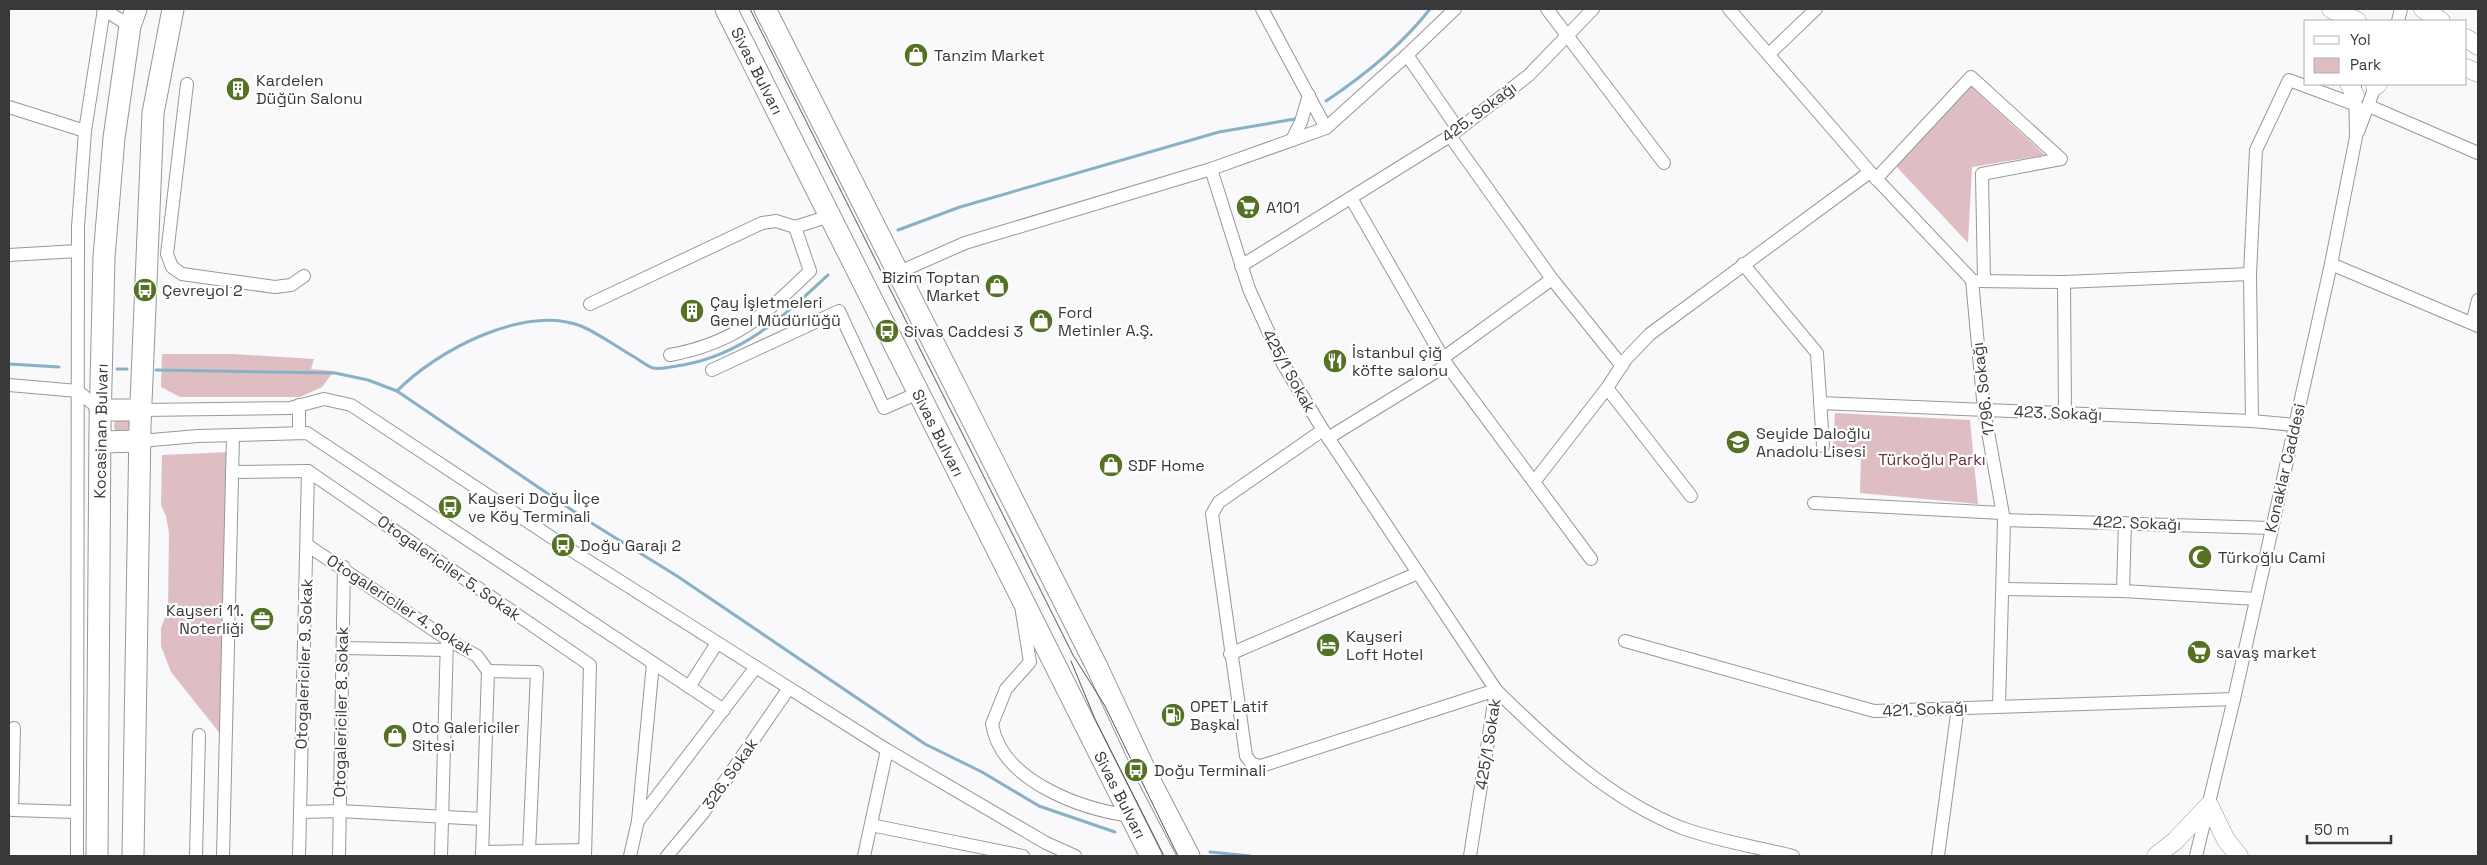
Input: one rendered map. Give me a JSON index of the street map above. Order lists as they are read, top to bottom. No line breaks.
{"streets":{"highway":["Sivas Bulvarı","Kocasinan Bulvarı"],"street":["425. Sokağı","425/1 Sokak","1796. Sokağı","423. Sokağı","Konaklar Caddesi","422. Sokağı","Otogalericiler 5. Sokak","Otogalericiler 4. Sokak","Otogalericiler 9. Sokak","421. Sokağı","Otogalericiler 8. Sokak","326. Sokak"]},"crossings":[["425. Sokağı","425/1 Sokak"],["1796. Sokağı","423. Sokağı"],["1796. Sokağı","422. Sokağı"],["1796. Sokağı","421. Sokağı"],["423. Sokağı","Konaklar Caddesi"],["Konaklar Caddesi","422. Sokağı"],["Konaklar Caddesi","421. Sokağı"],["Otogalericiler 5. Sokak","Otogalericiler 9. Sokak"],["Otogalericiler 4. Sokak","Otogalericiler 9. Sokak"],["Otogalericiler 4. Sokak","Otogalericiler 8. Sokak"]],"parks":["Türkoğlu Parkı"],"places":{"shop":["Tanzim Market","Bizim Toptan Market","Ford Metinler A.Ş.","SDF Home","Oto Galericiler Sitesi"],"building":["Kardelen Düğün Salonu","Çay İşletmeleri Genel Müdürlüğü"],"supermarket":["A101","savaş market"],"bus stop":["Çevreyol 2","Sivas Caddesi 3","Kayseri Doğu İlçe ve Köy Terminali","Doğu Garajı 2","Doğu Terminali"],"restaurant":["İstanbul çiğ köfte salonu"],"school or university":["Seyide Daloğlu Anadolu Lisesi"],"mosque":["Türkoğlu Cami"],"office":["Kayseri 11. Noterliği"],"hotel":["Kayseri Loft Hotel"],"fuel station":["OPET Latif Başkal"]},"legend":["Yol","Park"],"scale_bar":"50 m"}
